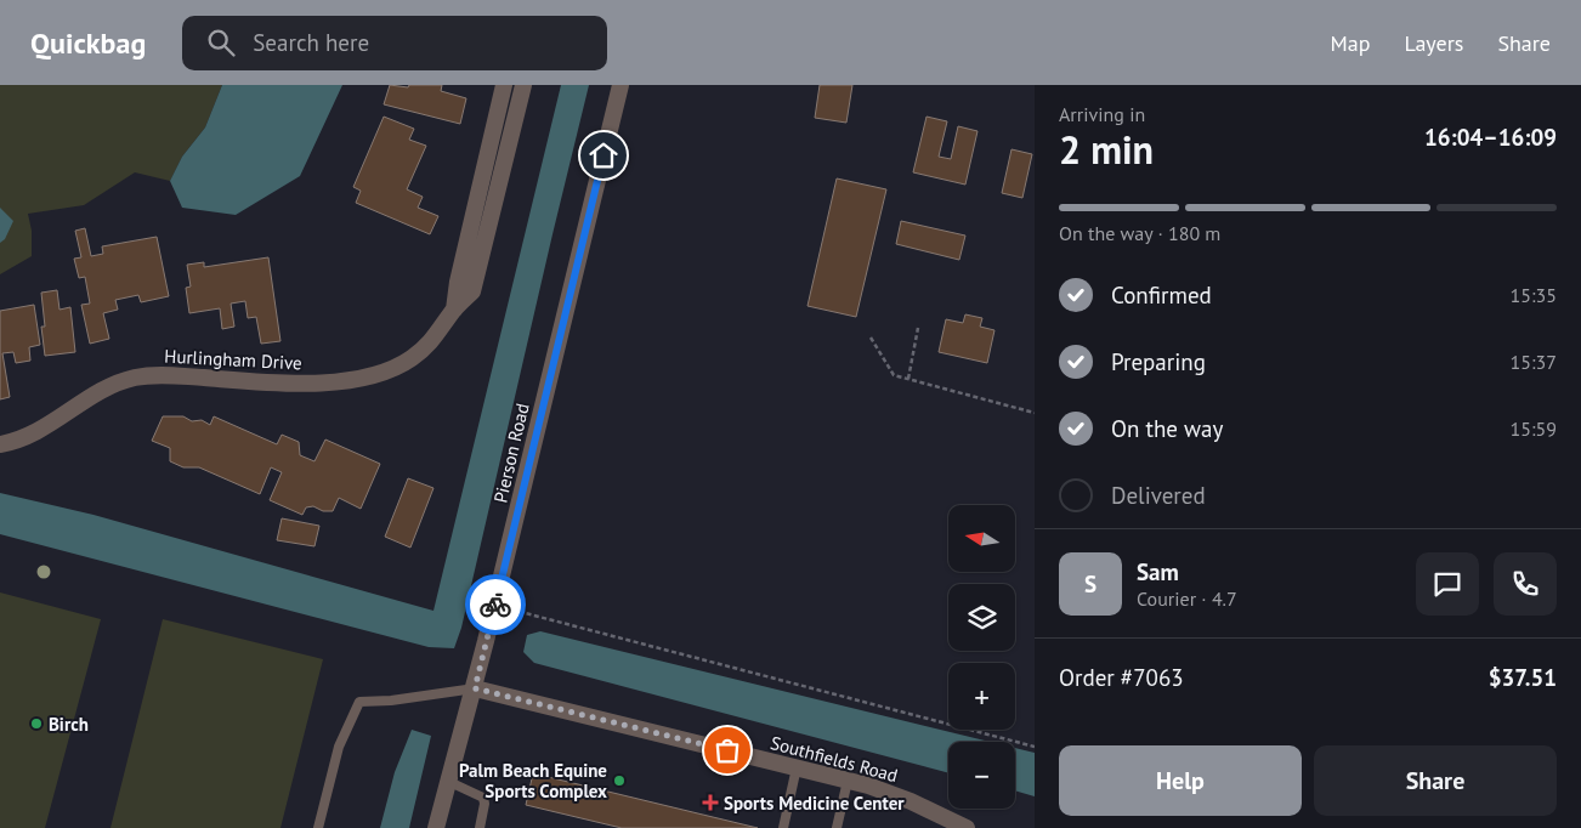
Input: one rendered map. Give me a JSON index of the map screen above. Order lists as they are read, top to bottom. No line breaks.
{"streets":{"street":["Hurlingham Drive","Pierson Road","Southfields Road"]},"crossings":[["Pierson Road","Southfields Road"]],"places":{"other":["Birch","Palm Beach Equine Sports Complex"],"health":["Sports Medicine Center"]},"north":"left","page":{"header":"Quickbag","search":"Search here","nav":["Map","Layers","Share"],"heading":["2 min","Arriving in","16:04–16:09"],"panel":["Sam","Courier · 4.7","Order #7063","$37.51"],"bar":"On the way · 180 m","list":[["Confirmed","15:35"],["Preparing","15:37"],["On the way","15:59"],"Delivered"],"map_buttons":["+","−"],"round":"S","buttons":["Help","Share"]}}
